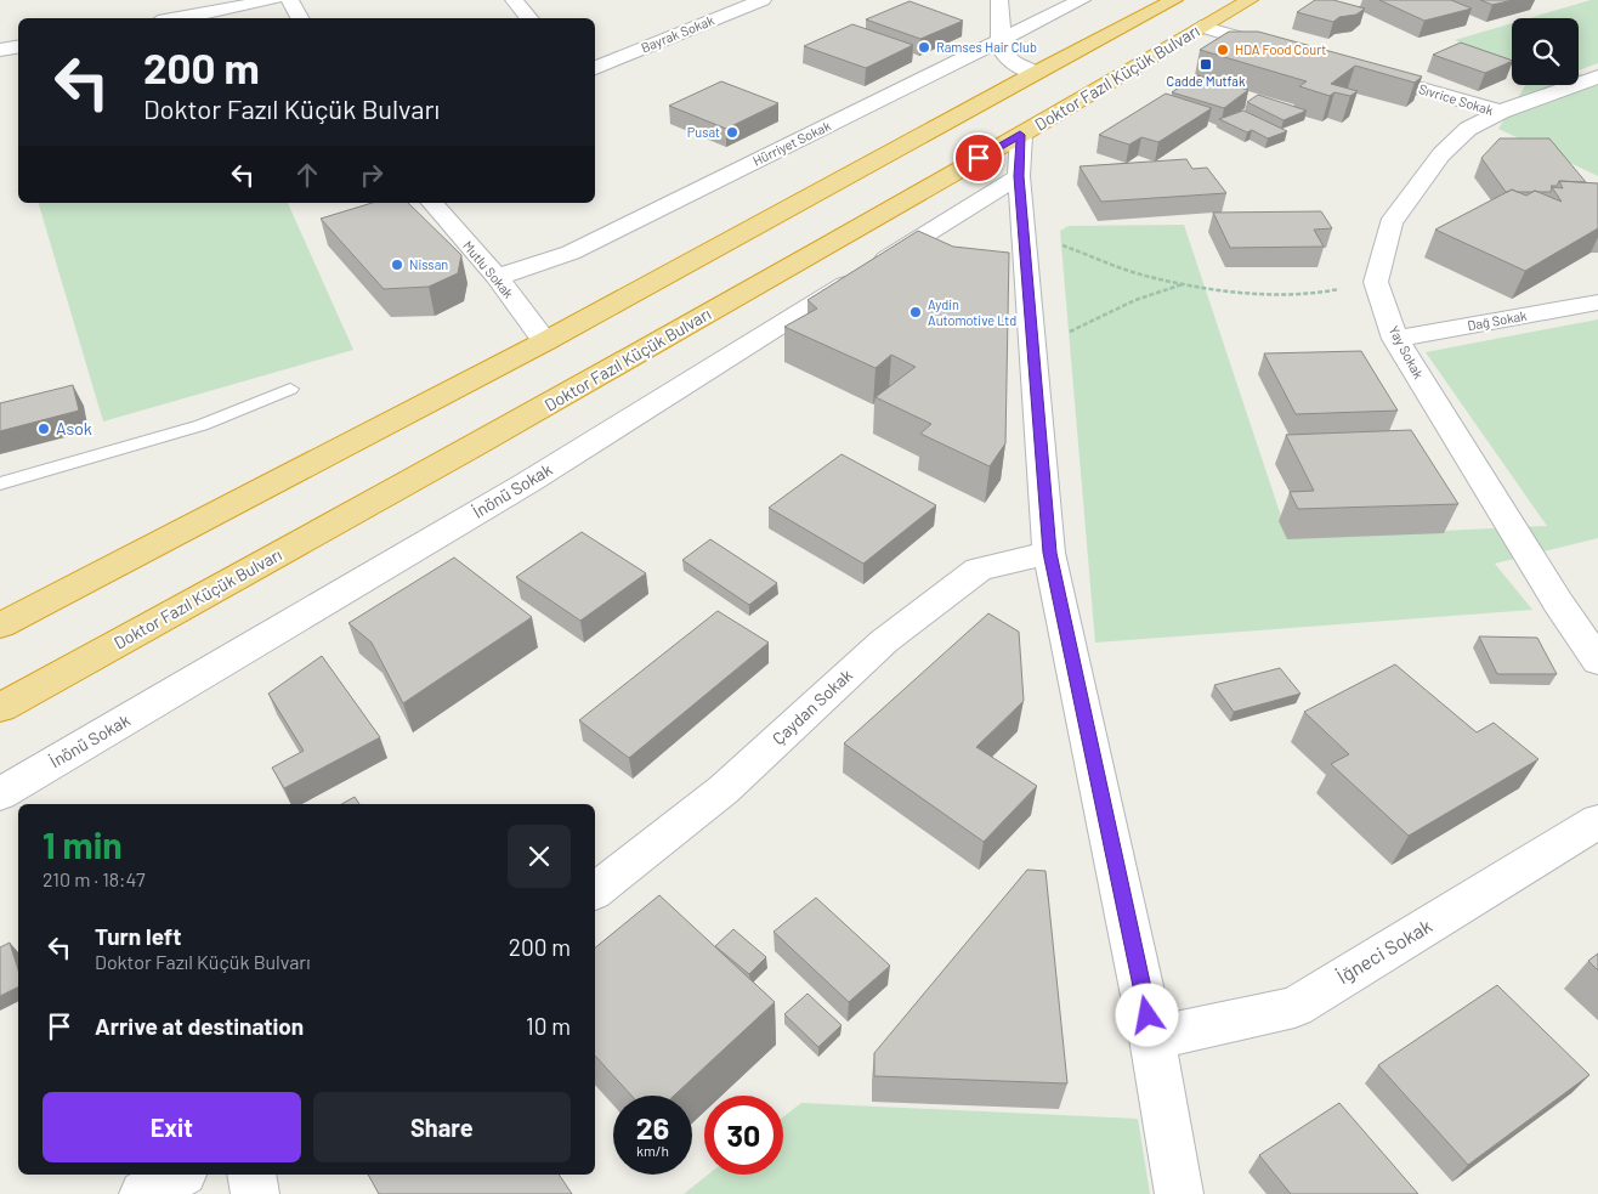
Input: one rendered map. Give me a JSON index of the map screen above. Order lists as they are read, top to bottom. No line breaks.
{"streets":{"highway":["Doktor Fazıl Küçük Bulvarı"],"street":["Bayrak Sokak","Sıvrice Sokak","Hürriyet Sokak","Mutlu Sokak","Dağ Sokak","Yay Sokak","İnönü Sokak","Çaydan Sokak","İğneci Sokak"]},"crossings":[["Hürriyet Sokak","Mutlu Sokak"],["Dağ Sokak","Yay Sokak"]],"places":{"other":["Ramses Hair Club","HDA Food Court","Pusat","Nissan","Aydin Automotive Ltd","Asok"],"transit":["Cadde Mutfak"]},"page":{"turn":["200 m","Doktor Fazıl Küçük Bulvarı"],"heading":["1 min","210 m · 18:47"],"list":[{"name":"Turn left","note":"Doktor Fazıl Küçük Bulvarı","value":"200 m"},{"name":"Arrive at destination","value":"10 m"}],"buttons":["Exit","Share"],"speed":"26 km/h","limit":"30"}}
